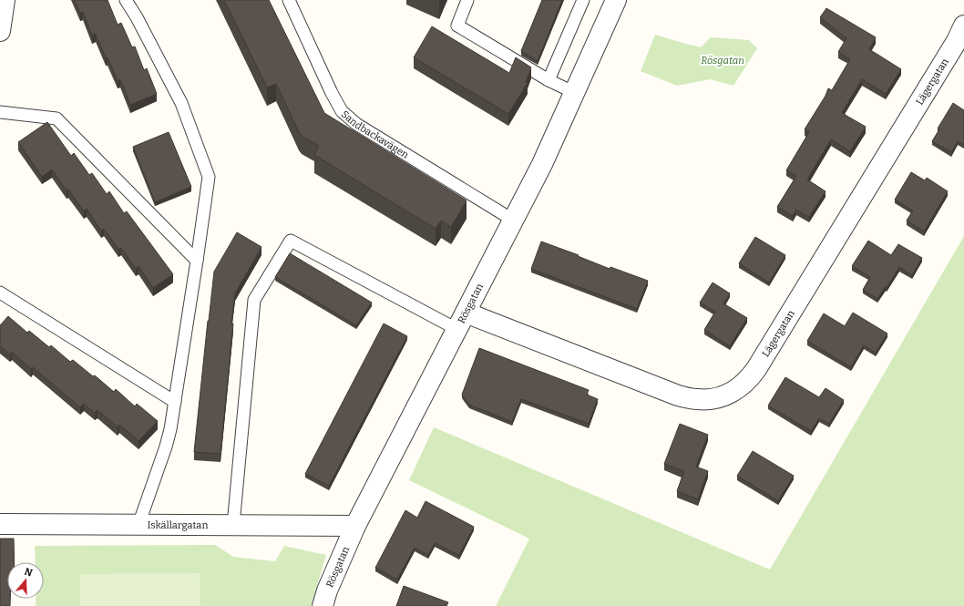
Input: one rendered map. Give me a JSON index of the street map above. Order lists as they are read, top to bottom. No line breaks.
{"streets":{"street":["Lägergatan","Rösgatan","Iskällargatan"],"lane":["Sandbackavägen"]},"crossings":[["Lägergatan","Rösgatan"],["Sandbackavägen","Rösgatan"],["Rösgatan","Iskällargatan"]],"parks":["Rösgatan"],"north":"top"}
